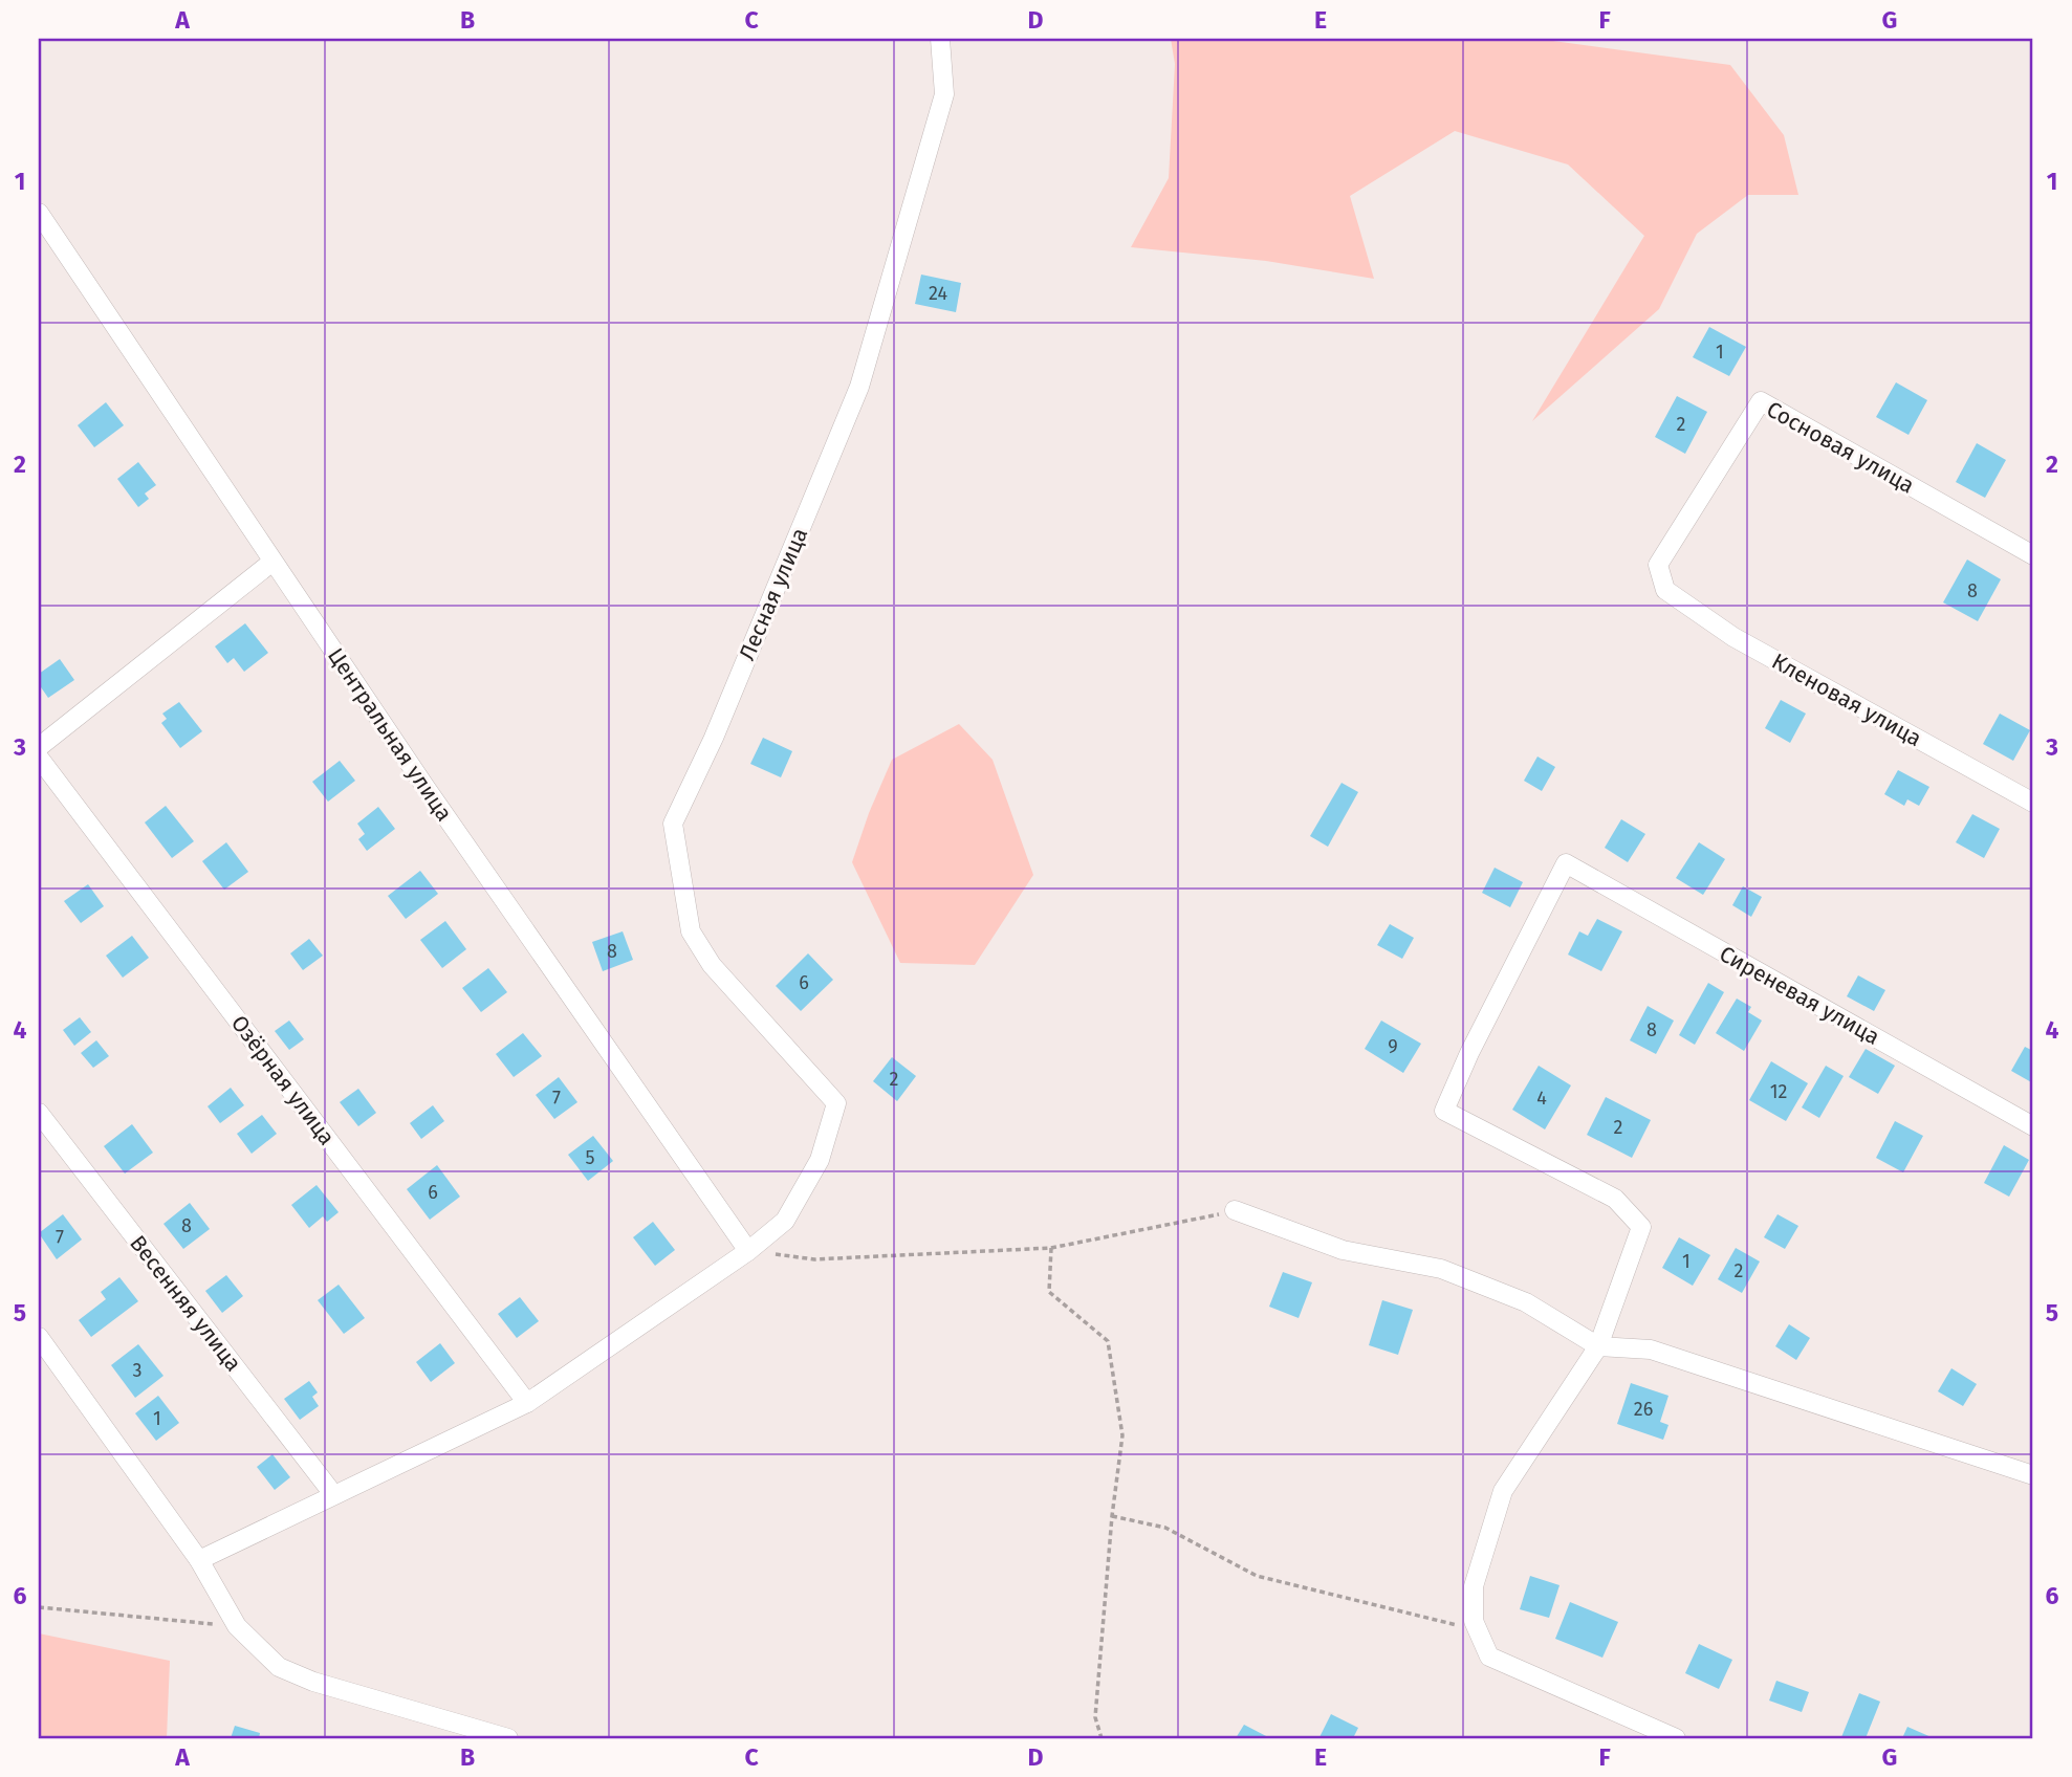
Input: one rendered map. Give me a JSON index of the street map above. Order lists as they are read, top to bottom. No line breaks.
{"streets":{"street":["Сосновая улица","Лесная улица","Кленовая улица","Центральная улица","Сиреневая улица","Озёрная улица","Весенняя улица"]},"crossings":[["Сосновая улица","Кленовая улица"],["Лесная улица","Центральная улица"]],"house_numbers":["24","1","2","8","8","6","8","9","2","12","7","4","2","5","6","8","7","1","2","3","26","1"],"grid":{"columns":["A","B","C","D","E","F","G"],"rows":["1","2","3","4","5","6"]}}
